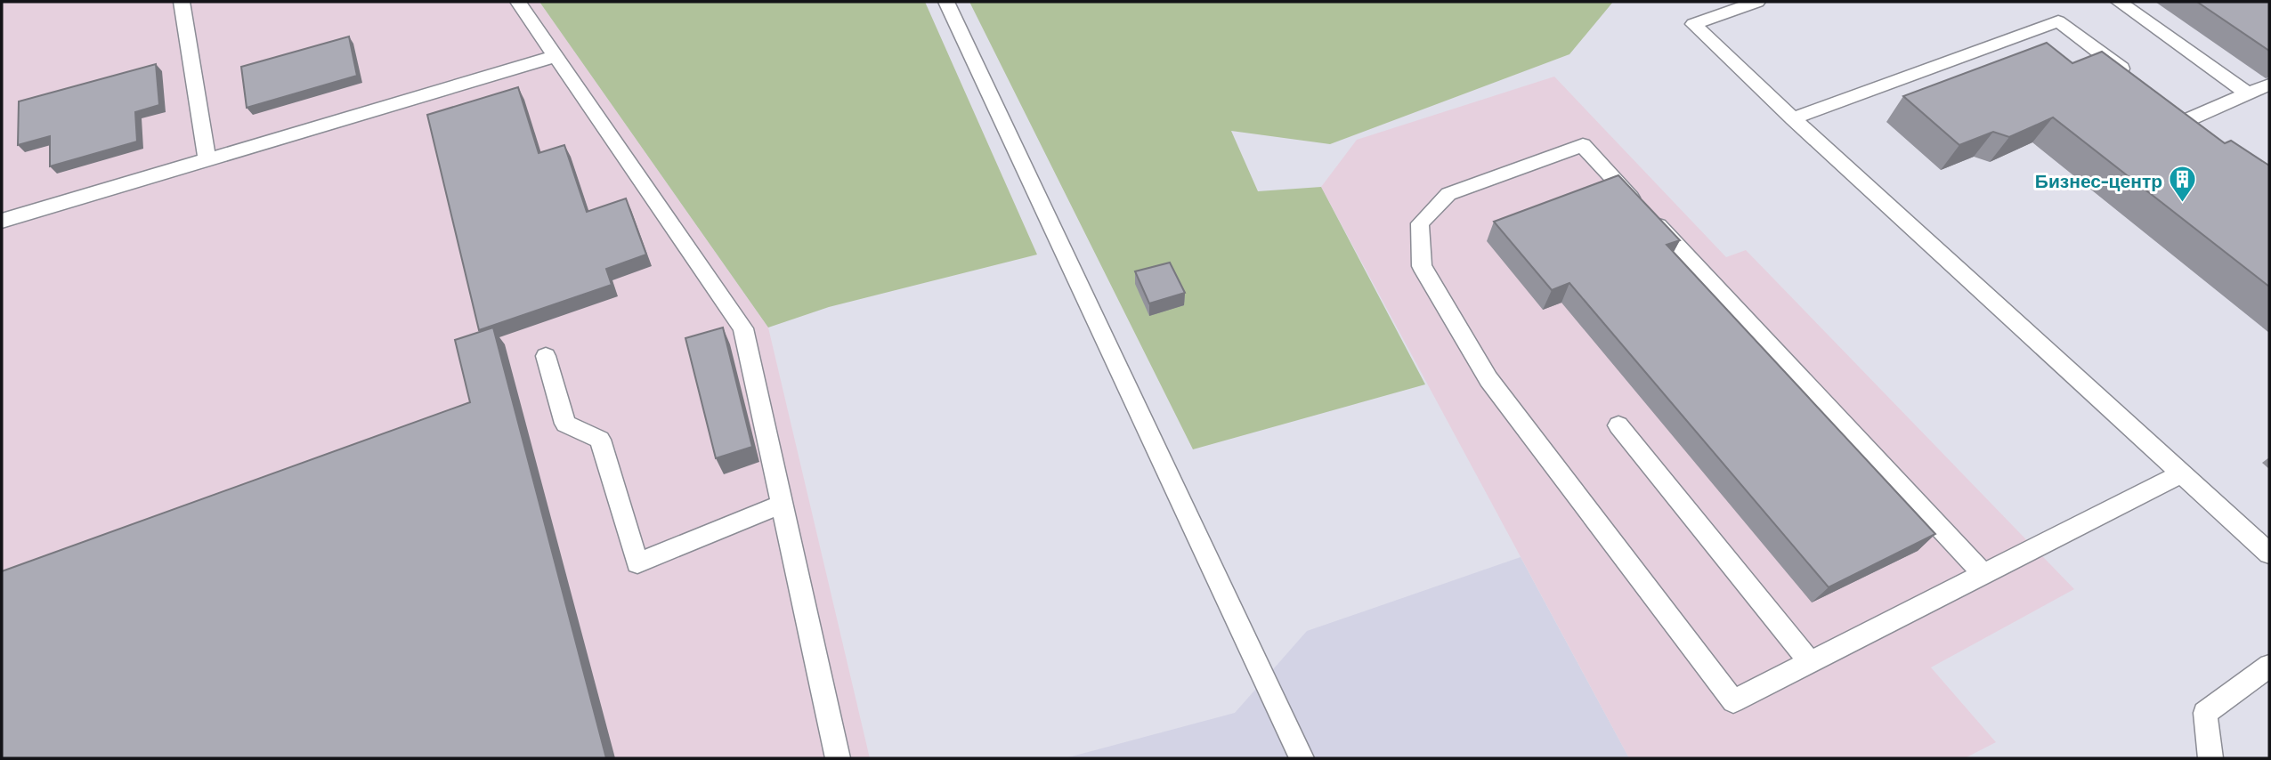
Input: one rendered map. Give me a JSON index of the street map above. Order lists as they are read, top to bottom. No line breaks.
{"places":{"building":["Бизнес-центр"]}}
